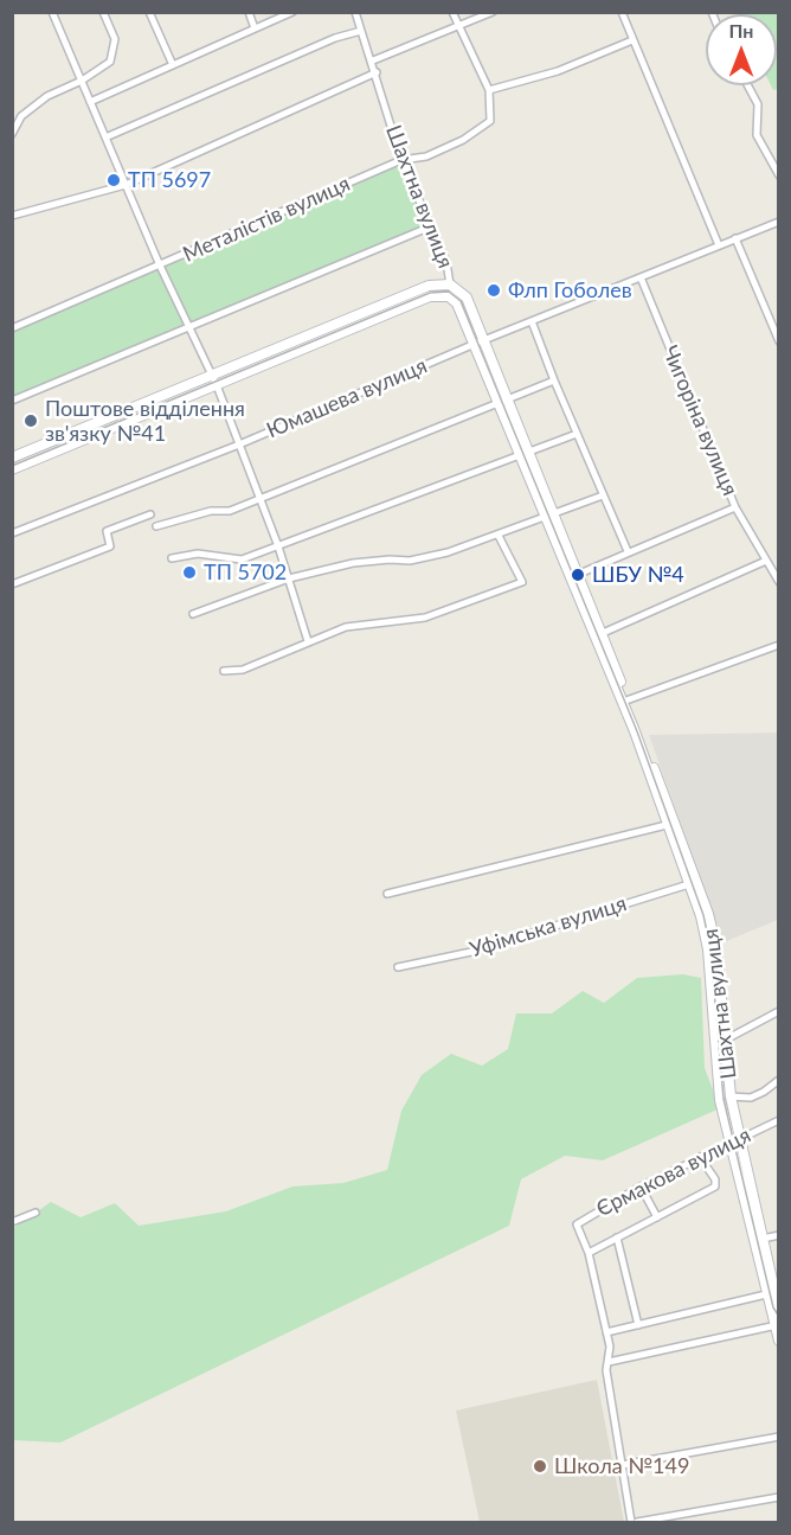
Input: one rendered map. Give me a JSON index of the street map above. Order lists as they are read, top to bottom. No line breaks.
{"streets":{"main road":["Шахтна вулиця"],"street":["Металістів вулиця","Юмашева вулиця","Чигоріна вулиця","Уфімська вулиця","Єрмакова вулиця"]},"crossings":[["Шахтна вулиця","Металістів вулиця"],["Шахтна вулиця","Юмашева вулиця"],["Шахтна вулиця","Уфімська вулиця"],["Шахтна вулиця","Єрмакова вулиця"],["Юмашева вулиця","Чигоріна вулиця"]],"places":["ТП 5697","Флп Гоболев","Поштове відділення зв'язку №41","ТП 5702","ШБУ №4","Школа №149"],"north":"top"}
